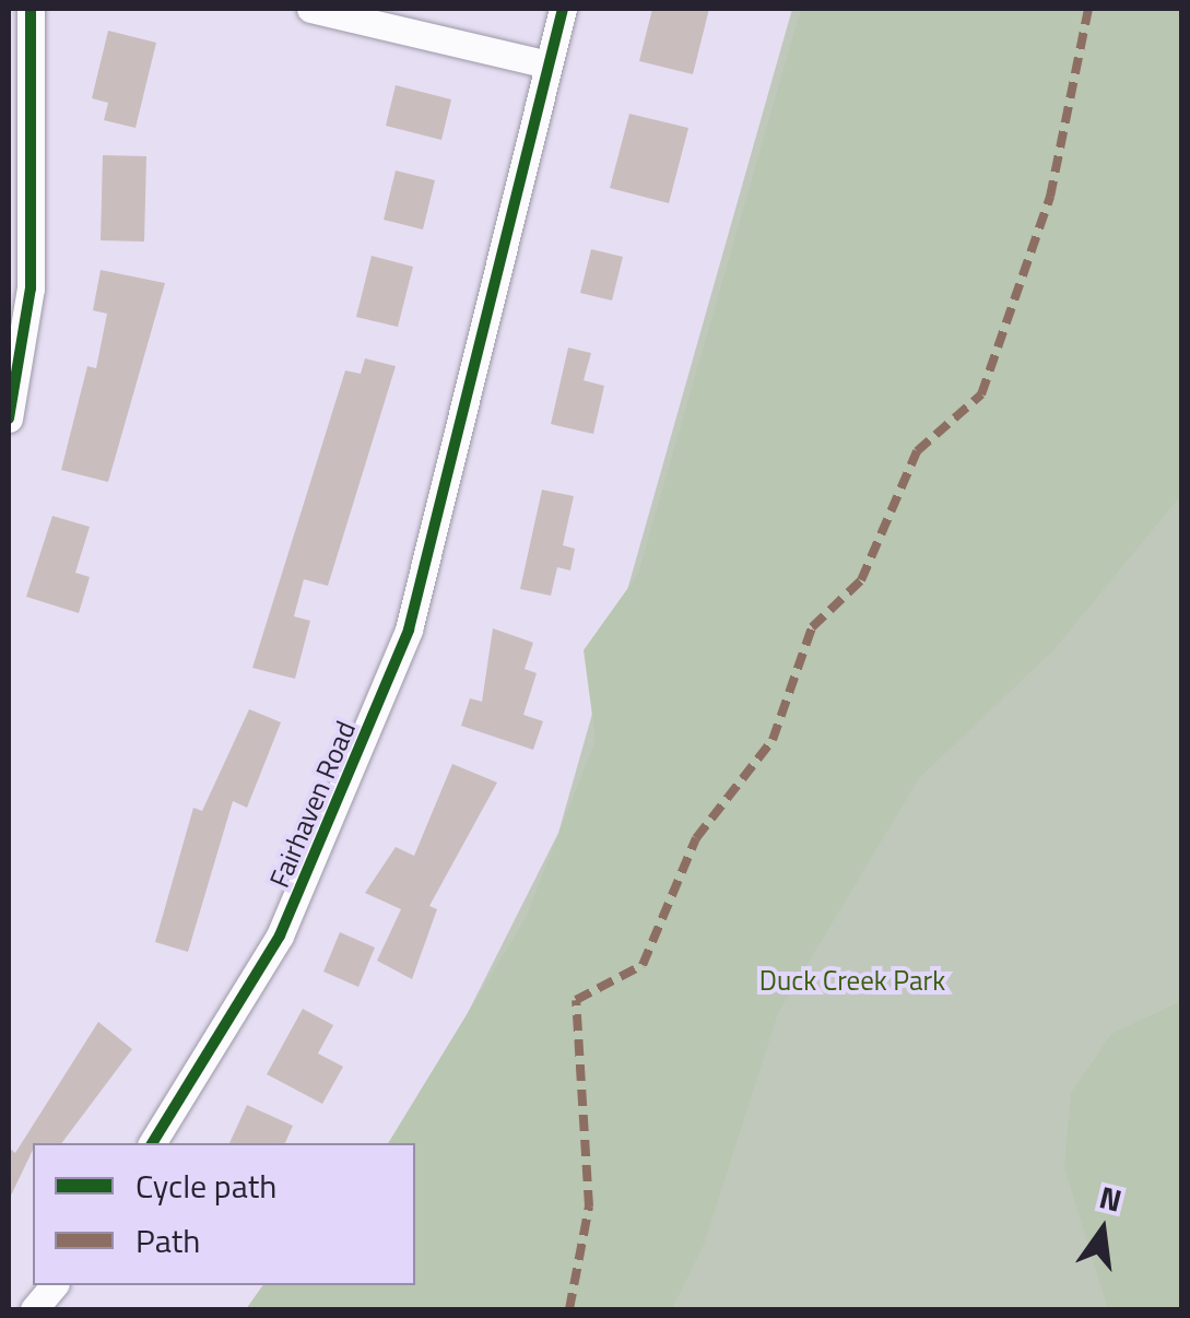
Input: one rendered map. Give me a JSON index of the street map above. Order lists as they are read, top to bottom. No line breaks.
{"streets":{"street":["Fairhaven Road"]},"parks":["Duck Creek Park"],"legend":["Cycle path","Path"],"north":"top"}
